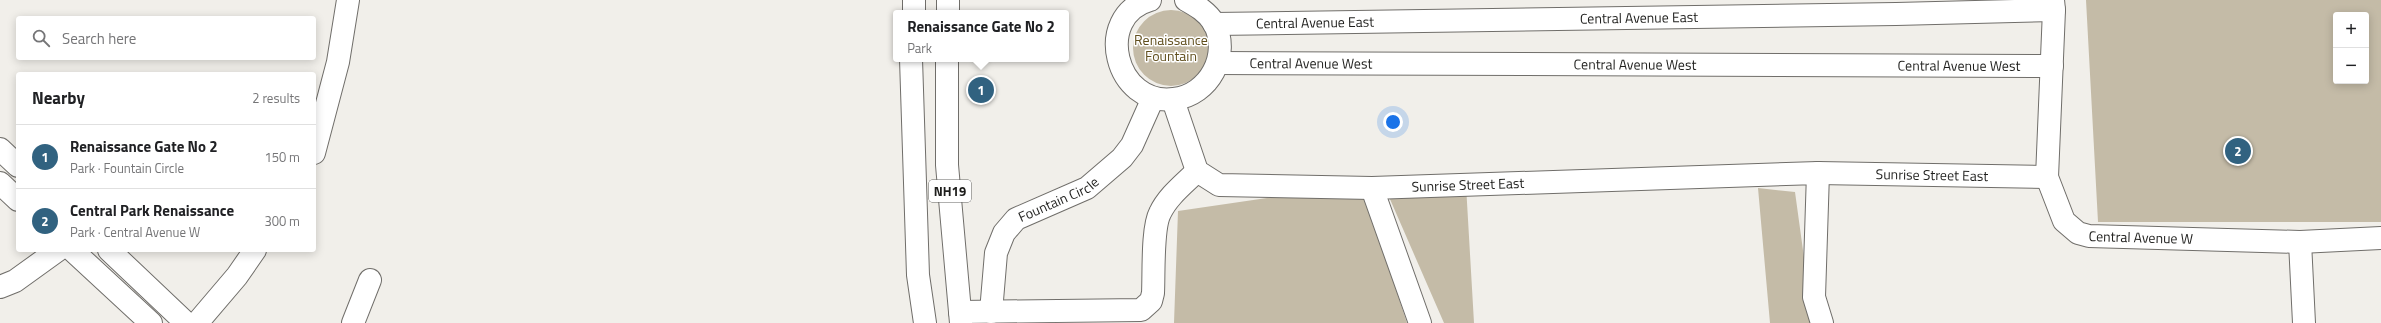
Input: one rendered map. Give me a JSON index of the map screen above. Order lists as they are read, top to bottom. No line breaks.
{"streets":{"main road":["Central Avenue East","Central Avenue West","Sunrise Street East","NH19","Fountain Circle","Central Avenue W"]},"crossings":[["Central Avenue East","Central Avenue W"],["Central Avenue West","Central Avenue W"],["Sunrise Street East","Central Avenue W"]],"parks":["Renaissance Fountain"],"page":{"popup":["Renaissance Gate No 2","Park"],"map_buttons":["+","−"],"search":"Search here","heading":["Nearby","2 results"],"pins":["1","2"],"list":[{"mark":"1","name":"Renaissance Gate No 2","note":"Park · Fountain Circle","value":"150 m"},{"mark":"2","name":"Central Park Renaissance","note":"Park · Central Avenue W","value":"300 m"}]}}
